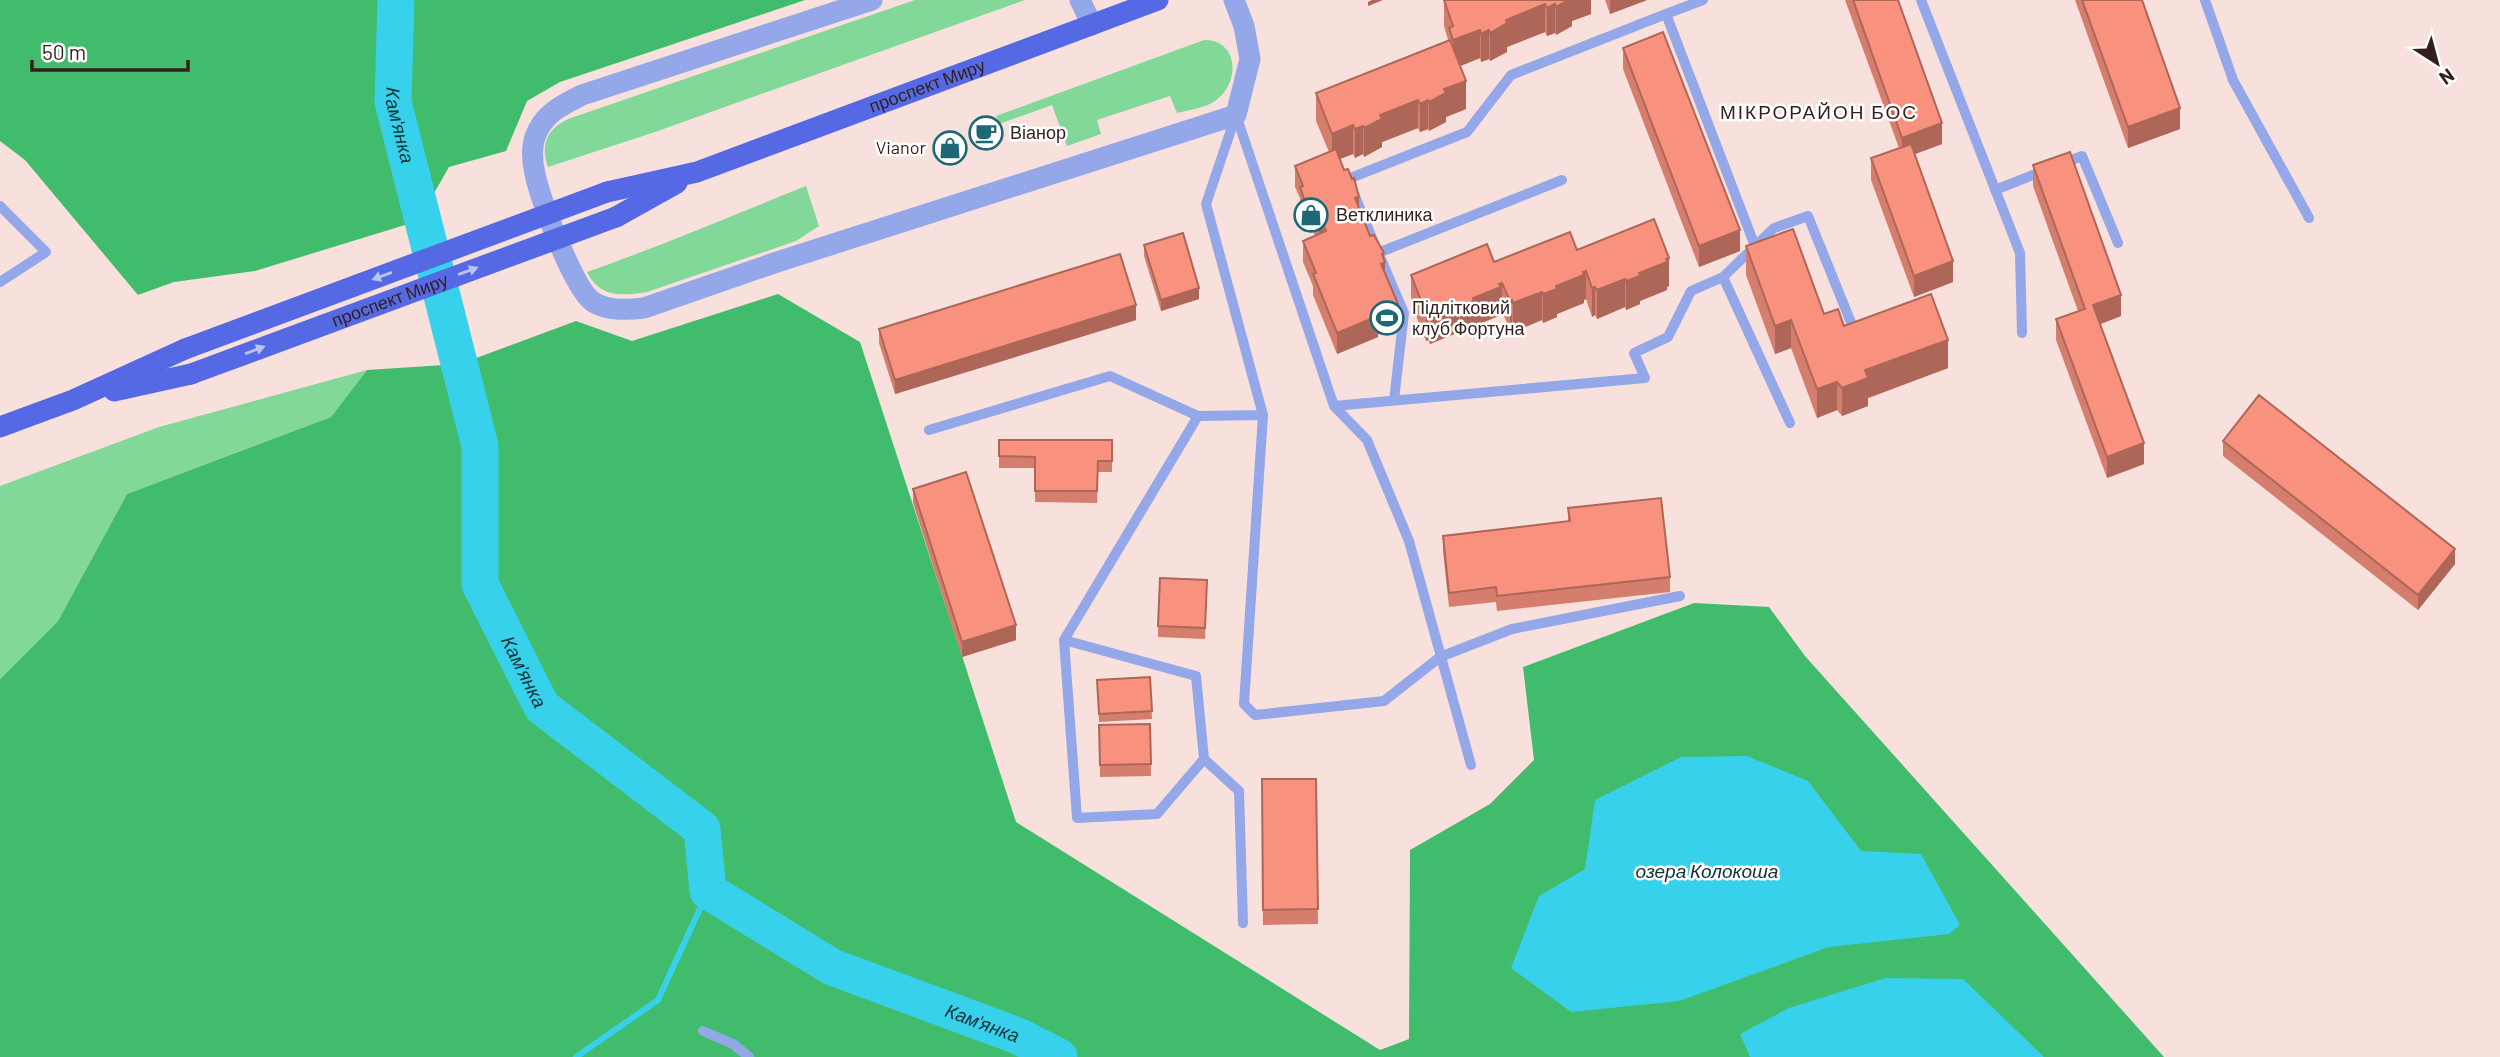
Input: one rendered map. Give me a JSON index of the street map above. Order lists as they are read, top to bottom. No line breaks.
{"streets":{"main road":["проспект Миру"]},"districts":["МІКРОРАЙОН БОС"],"water":["Кам'янка","озера Колокоша"],"places":{"cafe":["Віанор"],"shop":["Vianor","Ветклиника"],"sports":["Підлітковий клуб Фортуна"]},"scale_bar":"50 m","north":"bottom right"}
